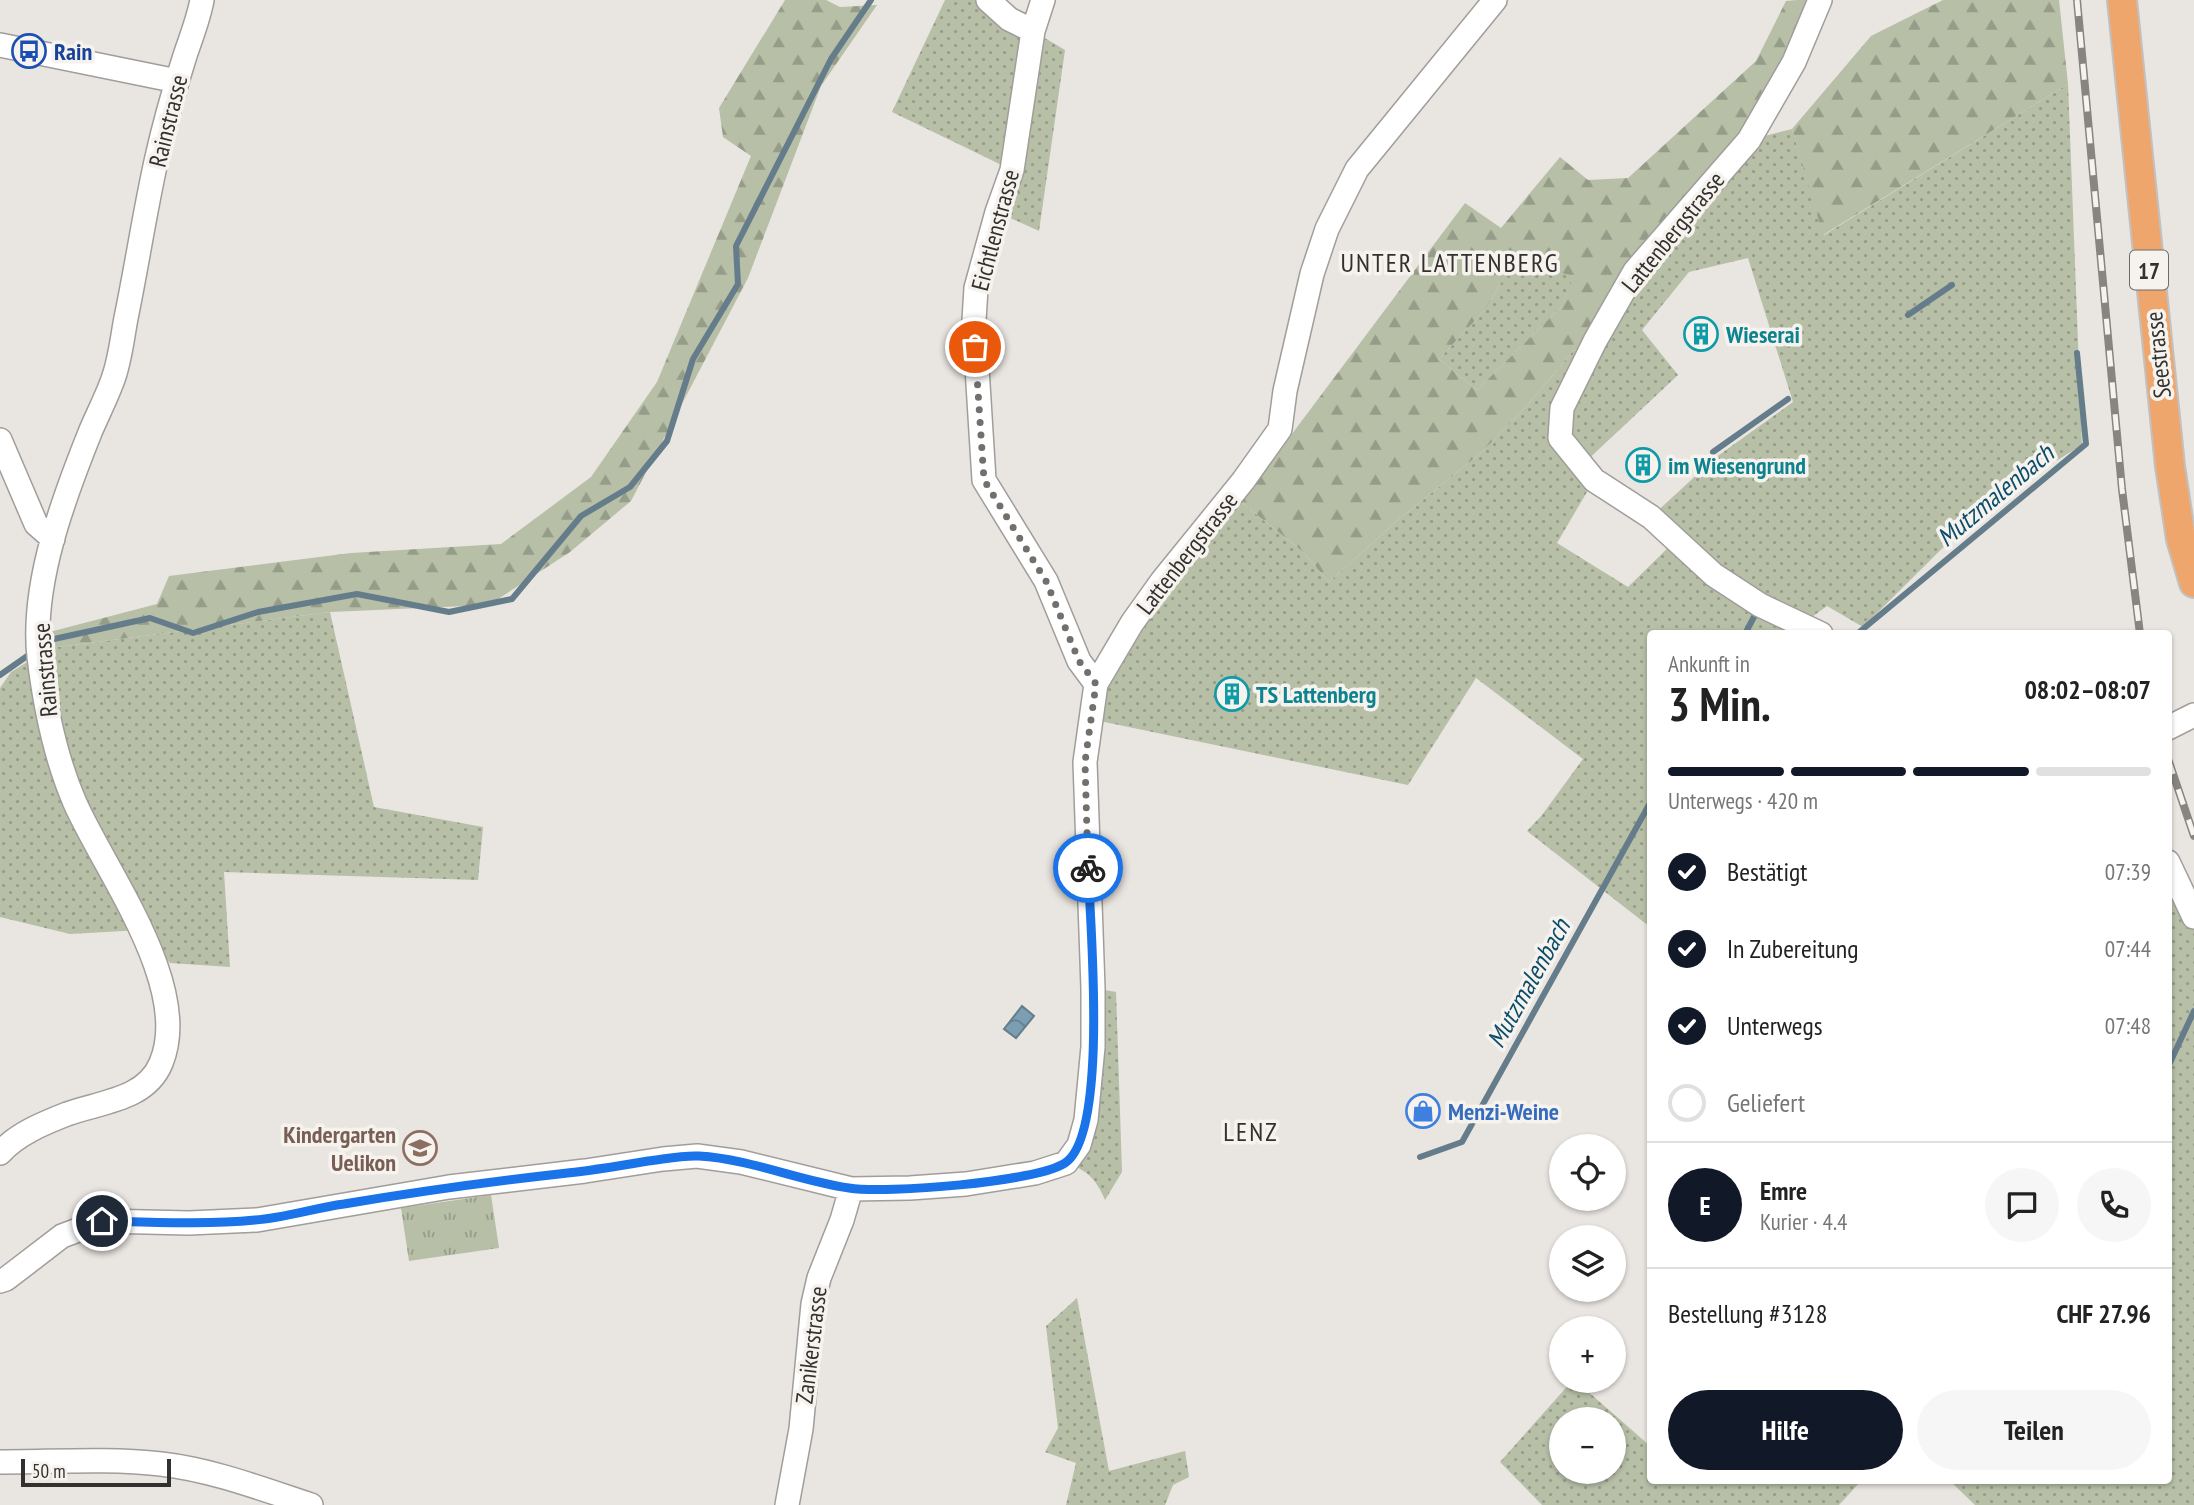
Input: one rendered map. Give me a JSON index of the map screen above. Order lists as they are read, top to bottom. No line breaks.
{"streets":{"main road":["17","Seestrasse"],"street":["Rainstrasse","Eichtlenstrasse","Lattenbergstrasse","Zanikerstrasse"]},"crossings":[["Eichtlenstrasse","Lattenbergstrasse"],["Lattenbergstrasse","Zanikerstrasse"]],"districts":["UNTER LATTENBERG","LENZ"],"water":["Mutzmalenbach"],"places":{"bus stop":["Rain"],"building":["Wieserai","im Wiesengrund","TS Lattenberg"],"shop":["Menzi-Weine"],"school or university":["Kindergarten Uelikon"]},"scale_bar":"50 m","page":{"heading":["3 Min.","Ankunft in","08:02–08:07"],"panel":["Emre","Kurier · 4.4","Bestellung #3128","CHF 27.96"],"bar":"Unterwegs · 420 m","list":[["Bestätigt","07:39"],["In Zubereitung","07:44"],["Unterwegs","07:48"],"Geliefert"],"map_buttons":["+","−"],"round":"E","buttons":["Hilfe","Teilen"],"scale":"50 m"}}
